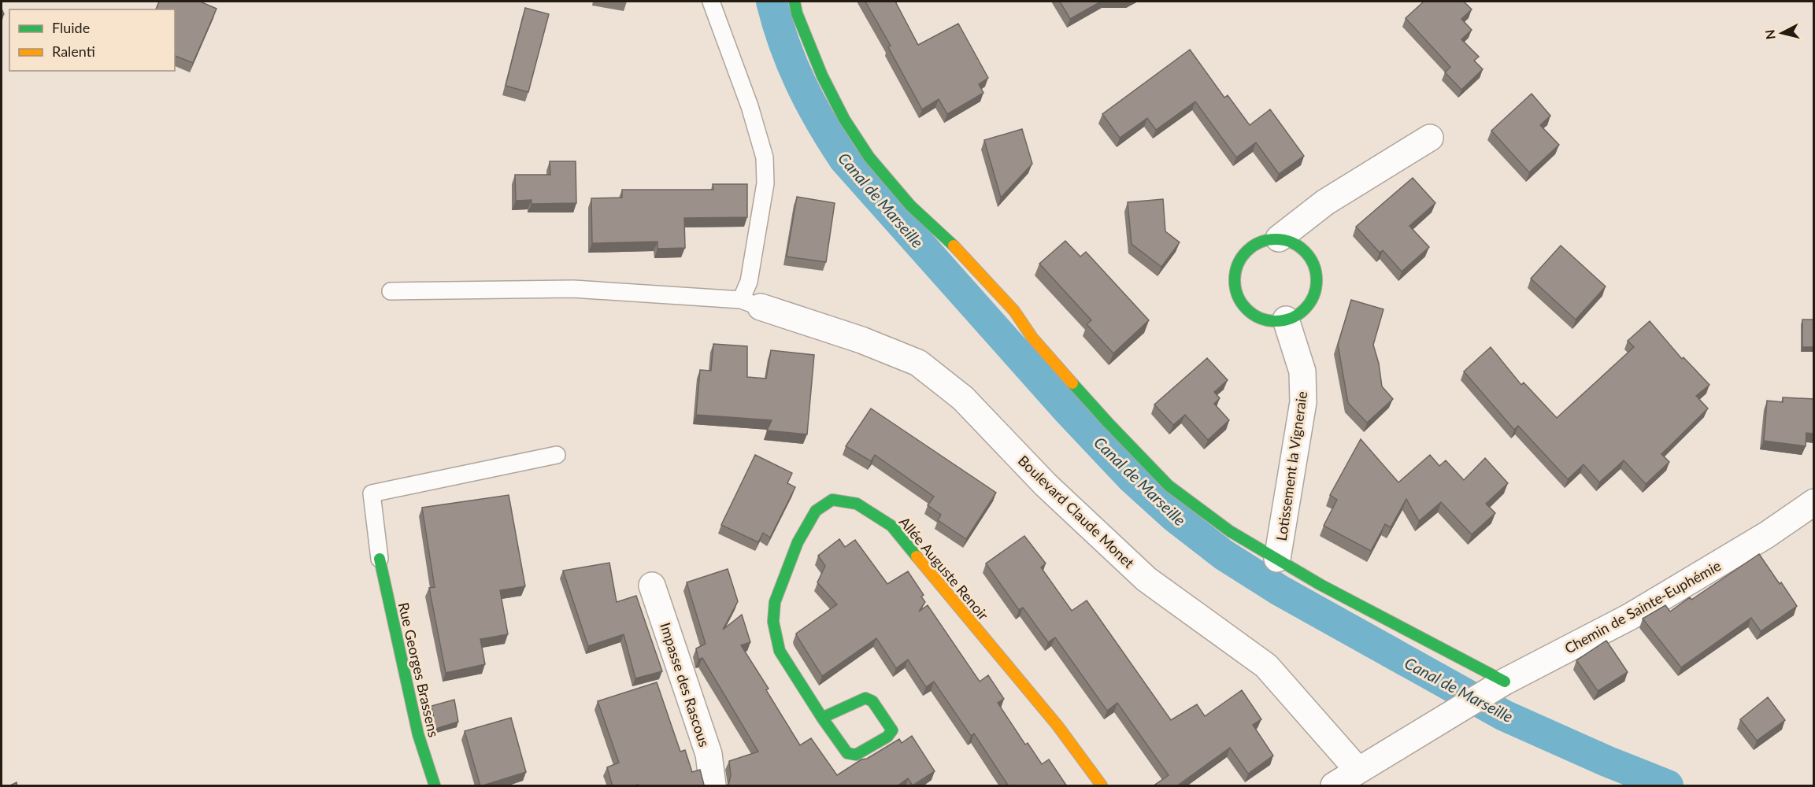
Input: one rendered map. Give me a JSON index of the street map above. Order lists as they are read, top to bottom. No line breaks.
{"streets":{"street":["Lotissement la Vigneraie","Boulevard Claude Monet","Allée Auguste Renoir","Chemin de Sainte-Euphémie","Rue Georges Brassens","Impasse des Rascous"]},"crossings":[["Boulevard Claude Monet","Chemin de Sainte-Euphémie"]],"water":["Canal de Marseille"],"legend":["Fluide","Ralenti"],"north":"left"}
